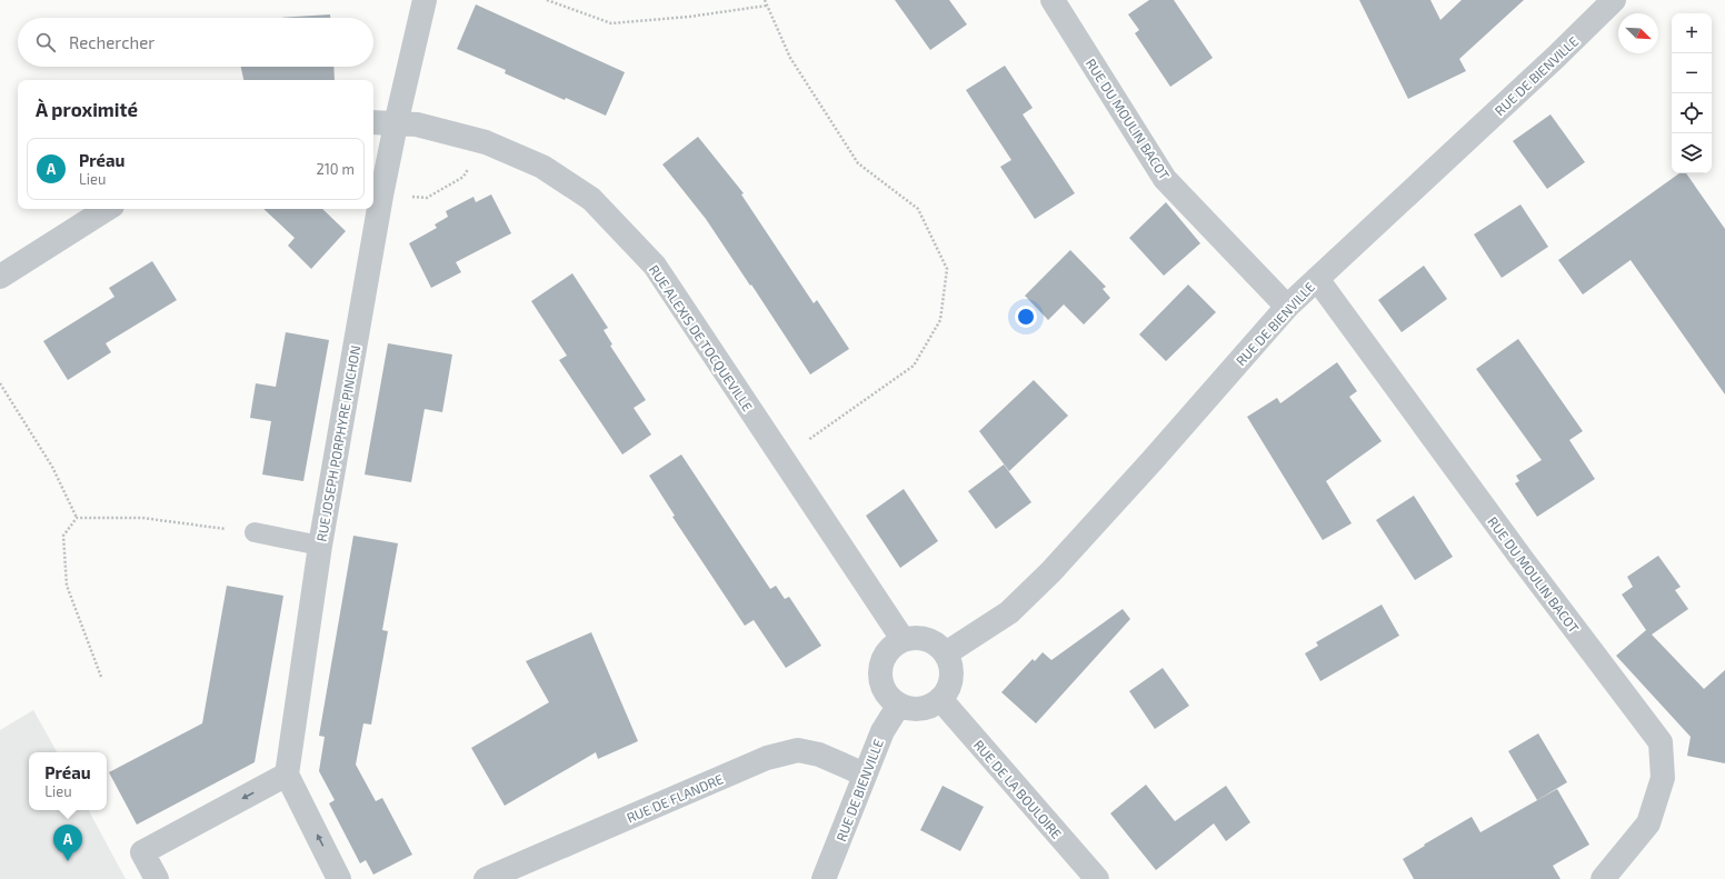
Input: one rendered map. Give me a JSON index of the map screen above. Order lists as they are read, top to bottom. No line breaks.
{"streets":{"street":["RUE DE BIENVILLE","RUE DU MOULIN BACOT","RUE ALEXIS DE TOCQUEVILLE","RUE JOSEPH PORPHYRE PINCHON","RUE DE LA BOULOIRE","RUE DE FLANDRE"]},"crossings":[["RUE DE BIENVILLE","RUE DU MOULIN BACOT"],["RUE DE BIENVILLE","RUE ALEXIS DE TOCQUEVILLE"],["RUE DE BIENVILLE","RUE DE LA BOULOIRE"],["RUE DE BIENVILLE","RUE DE FLANDRE"],["RUE ALEXIS DE TOCQUEVILLE","RUE JOSEPH PORPHYRE PINCHON"],["RUE ALEXIS DE TOCQUEVILLE","RUE DE LA BOULOIRE"]],"north":"bottom right","page":{"map_buttons":["+","−"],"search":"Rechercher","heading":"À proximité","list":[{"mark":"A","name":"Préau","note":"Lieu","value":"210 m"}],"popup":["Préau","Lieu"],"pins":"A"}}
